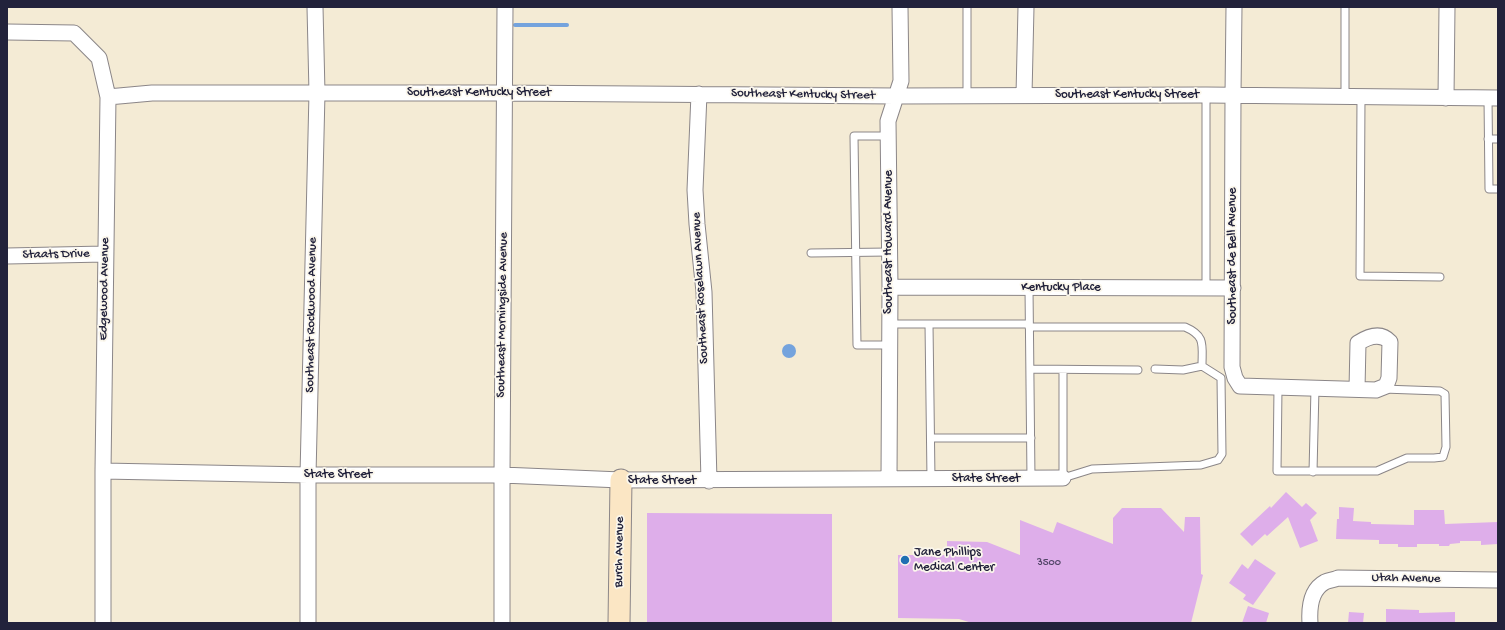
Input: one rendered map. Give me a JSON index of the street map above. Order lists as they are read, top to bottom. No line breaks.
{"streets":{"street":["Southeast Kentucky Street","Southeast Howard Avenue","Staats Drive","Southeast de Bell Avenue","Southeast Roselawn Avenue","Kentucky Place","Edgewood Avenue","Southeast Rockwood Avenue","Southeast Morningside Avenue","State Street","Burch Avenue","Utah Avenue"]},"crossings":[["Southeast Kentucky Street","Southeast Howard Avenue"],["Southeast Kentucky Street","Southeast de Bell Avenue"],["Southeast Kentucky Street","Southeast Roselawn Avenue"],["Southeast Kentucky Street","Edgewood Avenue"],["Southeast Kentucky Street","Southeast Rockwood Avenue"],["Southeast Kentucky Street","Southeast Morningside Avenue"],["Southeast Howard Avenue","Kentucky Place"],["Southeast Howard Avenue","State Street"],["Staats Drive","Edgewood Avenue"],["Southeast de Bell Avenue","Kentucky Place"],["Southeast Roselawn Avenue","State Street"],["Edgewood Avenue","State Street"],["Southeast Rockwood Avenue","State Street"],["Southeast Morningside Avenue","State Street"],["State Street","Burch Avenue"]],"places":["Jane Phillips Medical Center"],"house_numbers":["3500"]}
